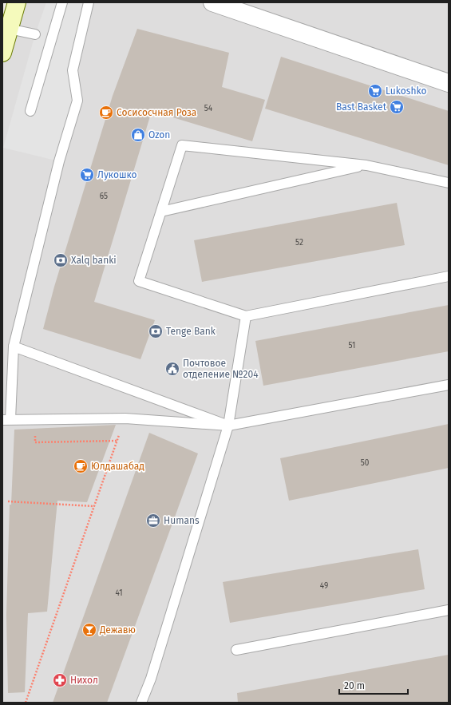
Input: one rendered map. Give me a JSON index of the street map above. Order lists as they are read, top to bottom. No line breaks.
{"places":{"supermarket":["Lukoshko","Bast Basket","Лукошко"],"cafe":["Сосисосчная Роза","Юлдашабад"],"shop":["Ozon"],"bank":["Xalq banki","Tenge Bank"],"public building":["Почтовое отделение №204"],"office":["Humans"],"bar":["Дежавю"],"pharmacy":["Нихол"]},"house_numbers":["54","65","52","51","50","49","41"],"scale_bar":"20 m"}
